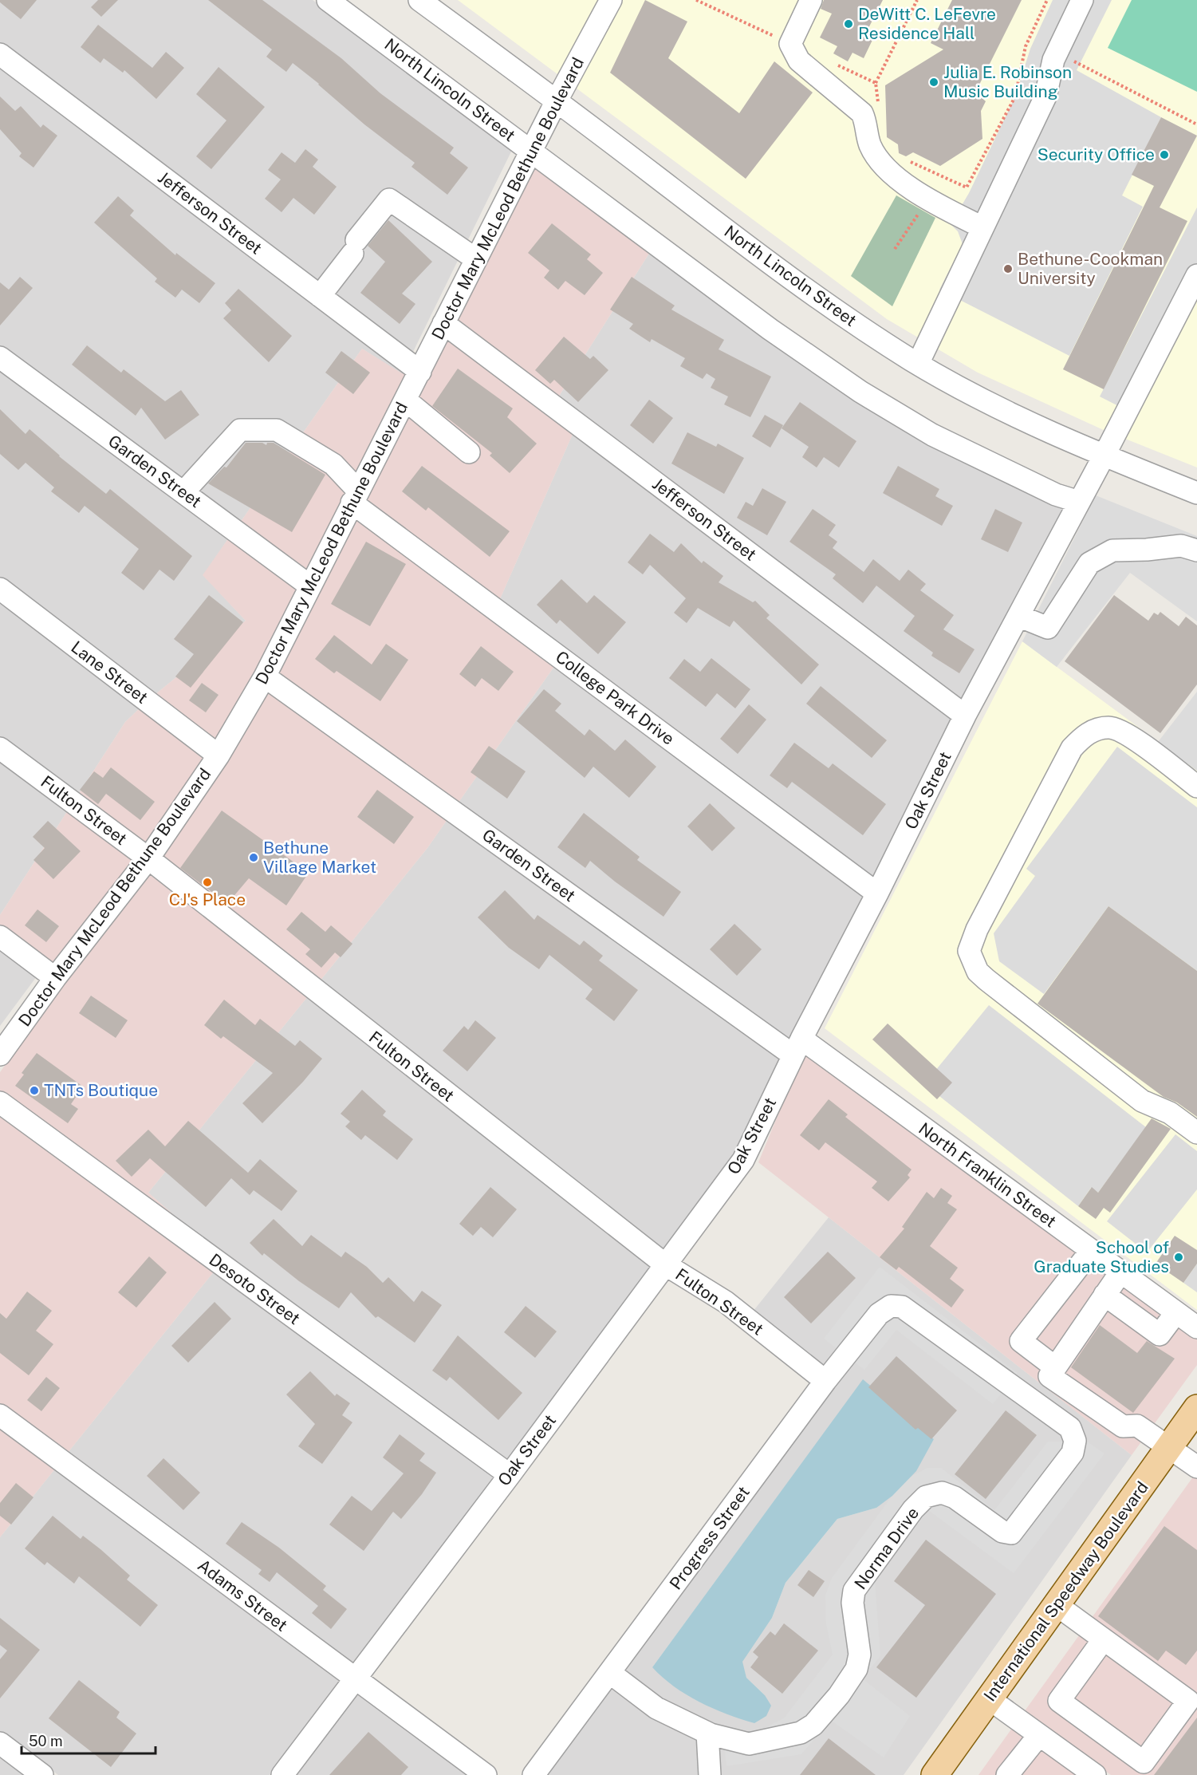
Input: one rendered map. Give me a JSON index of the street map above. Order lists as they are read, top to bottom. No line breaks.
{"streets":{"main road":["International Speedway Boulevard"],"street":["North Lincoln Street","Doctor Mary McLeod Bethune Boulevard","Jefferson Street","Garden Street","Lane Street","College Park Drive","Oak Street","Fulton Street","North Franklin Street","Desoto Street","Progress Street","Norma Drive","Adams Street"]},"crossings":[["North Lincoln Street","Doctor Mary McLeod Bethune Boulevard"],["North Lincoln Street","Oak Street"],["Doctor Mary McLeod Bethune Boulevard","Jefferson Street"],["Doctor Mary McLeod Bethune Boulevard","Garden Street"],["Doctor Mary McLeod Bethune Boulevard","Lane Street"],["Doctor Mary McLeod Bethune Boulevard","College Park Drive"],["Doctor Mary McLeod Bethune Boulevard","Fulton Street"],["Jefferson Street","Oak Street"],["Garden Street","College Park Drive"],["Garden Street","Oak Street"],["Garden Street","North Franklin Street"],["College Park Drive","Oak Street"],["Oak Street","Fulton Street"],["Oak Street","North Franklin Street"],["Oak Street","Desoto Street"],["Oak Street","Adams Street"],["Fulton Street","Progress Street"],["Progress Street","Norma Drive"]],"places":["DeWitt C. LeFevre Residence Hall","Julia E. Robinson Music Building","Security Office","Bethune-Cookman University","Bethune Village Market","CJ's Place","TNTs Boutique","School of Graduate Studies"],"scale_bar":"50 m"}
